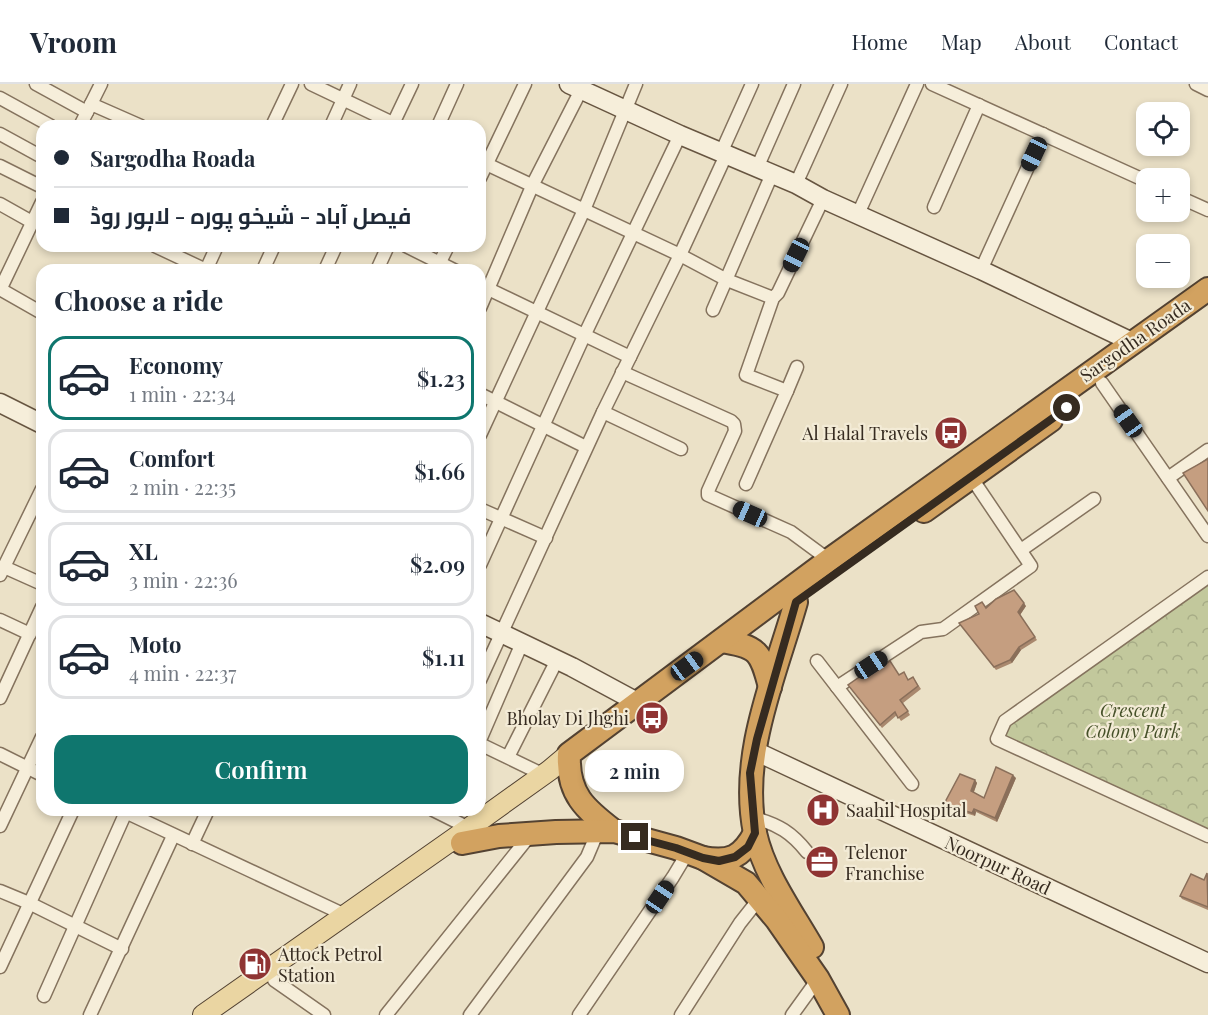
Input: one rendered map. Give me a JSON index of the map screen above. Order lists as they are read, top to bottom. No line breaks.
{"streets":{"highway":["Sargodha Roada"],"street":["Noorpur Road"]},"parks":["Crescent Colony Park"],"places":{"bus stop":["Al Halal Travels","Bholay Di Jhghi"],"hospital":["Saahil Hospital"],"office":["Telenor Franchise"],"fuel station":["Attock Petrol Station"]},"page":{"header":"Vroom","nav":["Home","Map","About","Contact"],"map_buttons":["+","−"],"banner":["Sargodha Roada","فیصل آباد - شیخو پورہ - لاہور روڈ"],"heading":"Choose a ride","list":[{"name":"Economy","note":"1 min · 22:34","value":"$1.23"},{"name":"Comfort","note":"2 min · 22:35","value":"$1.66"},{"name":"XL","note":"3 min · 22:36","value":"$2.09"},{"name":"Moto","note":"4 min · 22:37","value":"$1.11"}],"buttons":"Confirm","bubble":"2 min"}}
